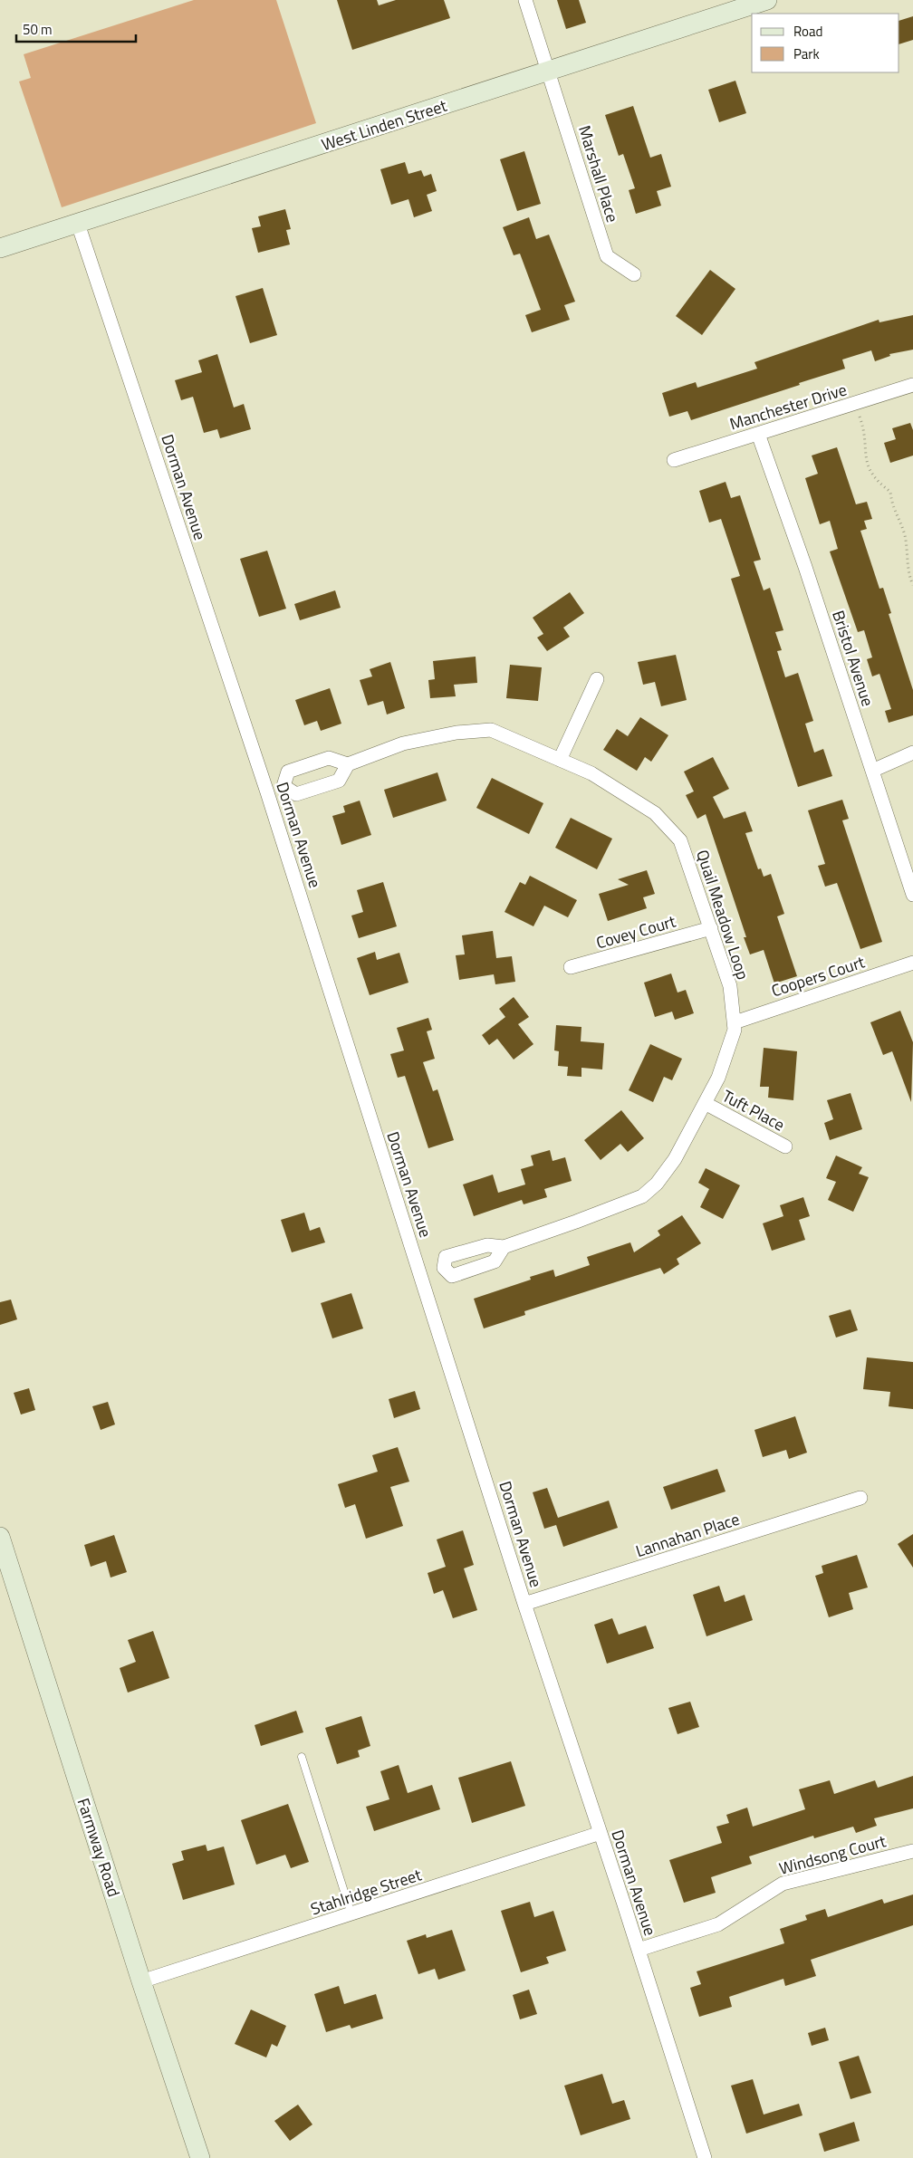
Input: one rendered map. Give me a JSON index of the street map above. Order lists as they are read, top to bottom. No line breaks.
{"streets":{"street":["West Linden Street","Marshall Place","Manchester Drive","Dorman Avenue","Bristol Avenue","Quail Meadow Loop","Covey Court","Coopers Court","Tuft Place","Lannahan Place","Farmway Road","Windsong Court","Stahlridge Street"]},"crossings":[["West Linden Street","Marshall Place"],["West Linden Street","Dorman Avenue"],["Manchester Drive","Bristol Avenue"],["Dorman Avenue","Quail Meadow Loop"],["Dorman Avenue","Lannahan Place"],["Dorman Avenue","Windsong Court"],["Dorman Avenue","Stahlridge Street"],["Quail Meadow Loop","Covey Court"],["Quail Meadow Loop","Coopers Court"],["Quail Meadow Loop","Tuft Place"],["Farmway Road","Stahlridge Street"]],"legend":["Road","Park"],"scale_bar":"50 m"}
